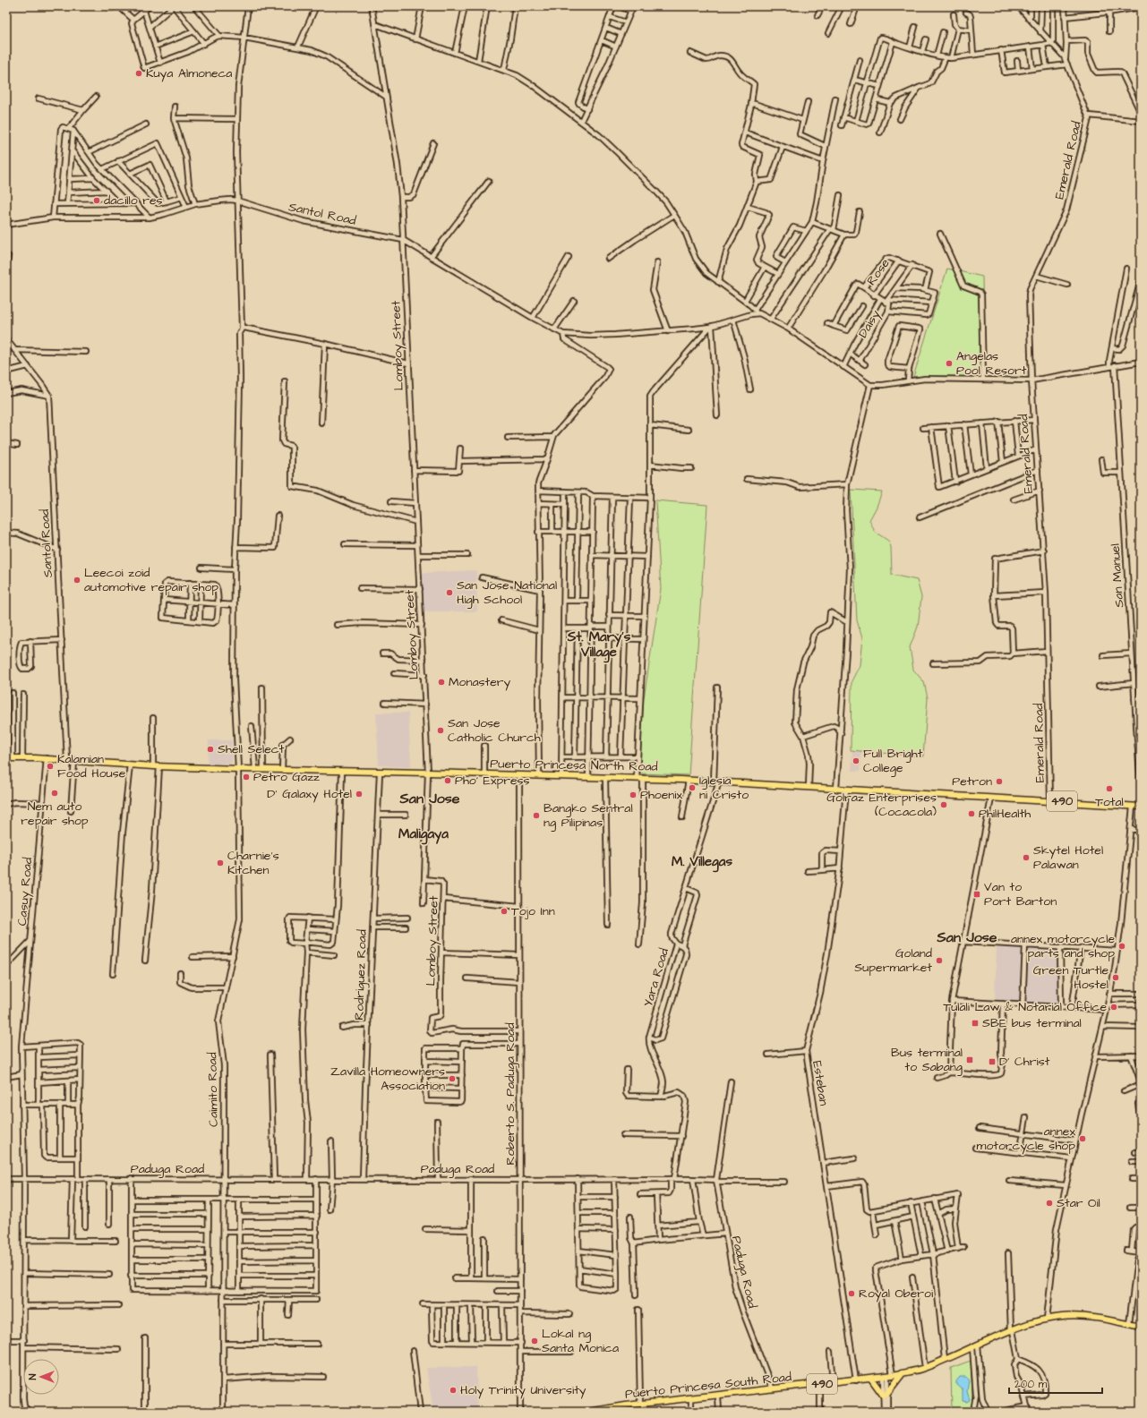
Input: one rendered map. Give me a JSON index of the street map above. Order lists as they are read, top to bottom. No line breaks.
{"streets":{"main road":["Puerto Princesa North Road","490","Puerto Princesa South Road"],"street":["Emerald Road","Santol Road","Rose","Daisy","Lomboy Street","San Manuel","Casuy Road","Rodriguez Road","Yara Road","Esteban","Caimito Road","Roberto S. Paduga Road","Paduga Road"]},"crossings":[["Emerald Road","Puerto Princesa North Road"],["Santol Road","Lomboy Street"],["Santol Road","Puerto Princesa North Road"],["Santol Road","Caimito Road"],["Lomboy Street","Puerto Princesa North Road"],["Lomboy Street","Roberto S. Paduga Road"],["Puerto Princesa North Road","Casuy Road"],["Puerto Princesa North Road","Rodriguez Road"],["Puerto Princesa North Road","Yara Road"],["Puerto Princesa North Road","Esteban"],["Puerto Princesa North Road","Caimito Road"],["Puerto Princesa North Road","Roberto S. Paduga Road"],["Casuy Road","Paduga Road"],["Rodriguez Road","Paduga Road"],["Esteban","Puerto Princesa South Road"],["Caimito Road","Paduga Road"],["Roberto S. Paduga Road","Paduga Road"],["Paduga Road","Puerto Princesa South Road"]],"districts":["St. Mary's Village","San Jose","Maligaya","M. Villegas","San Jose"],"places":{"other":["Kuya Almoneca","dacillo res","Angelas Pool Resort","Leecoi zoid automotive repair shop","San Jose National High School","Monastery","San Jose Catholic Church","Shell Select","Full Bright College","Kalamian Food House","Petro Gazz","Pho' Express","Petron","Iglesia ni Cristo","Total","Nem auto repair shop","D' Galaxy Hotel","Phoenix","Golraz Enterprises (Cocacola)","PhilHealth","Bangko Sentral ng Pilipinas","Skytel Hotel Palawan","Charnie's Kitchen","Tojo Inn","annex motorcycle parts and shop","Goland Supermarket","Green Turtle Hostel","Tulali Law & Notarial Office","Zavilla Homeowners Association","annex motorcycle shop","Star Oil","Royal Oberoi","Lokal ng Santa Monica","Holy Trinity University"],"transit":["Van to Port Barton","SBE bus terminal","Bus terminal to Sabang","D' Christ"]},"scale_bar":"200 m","north":"left"}
